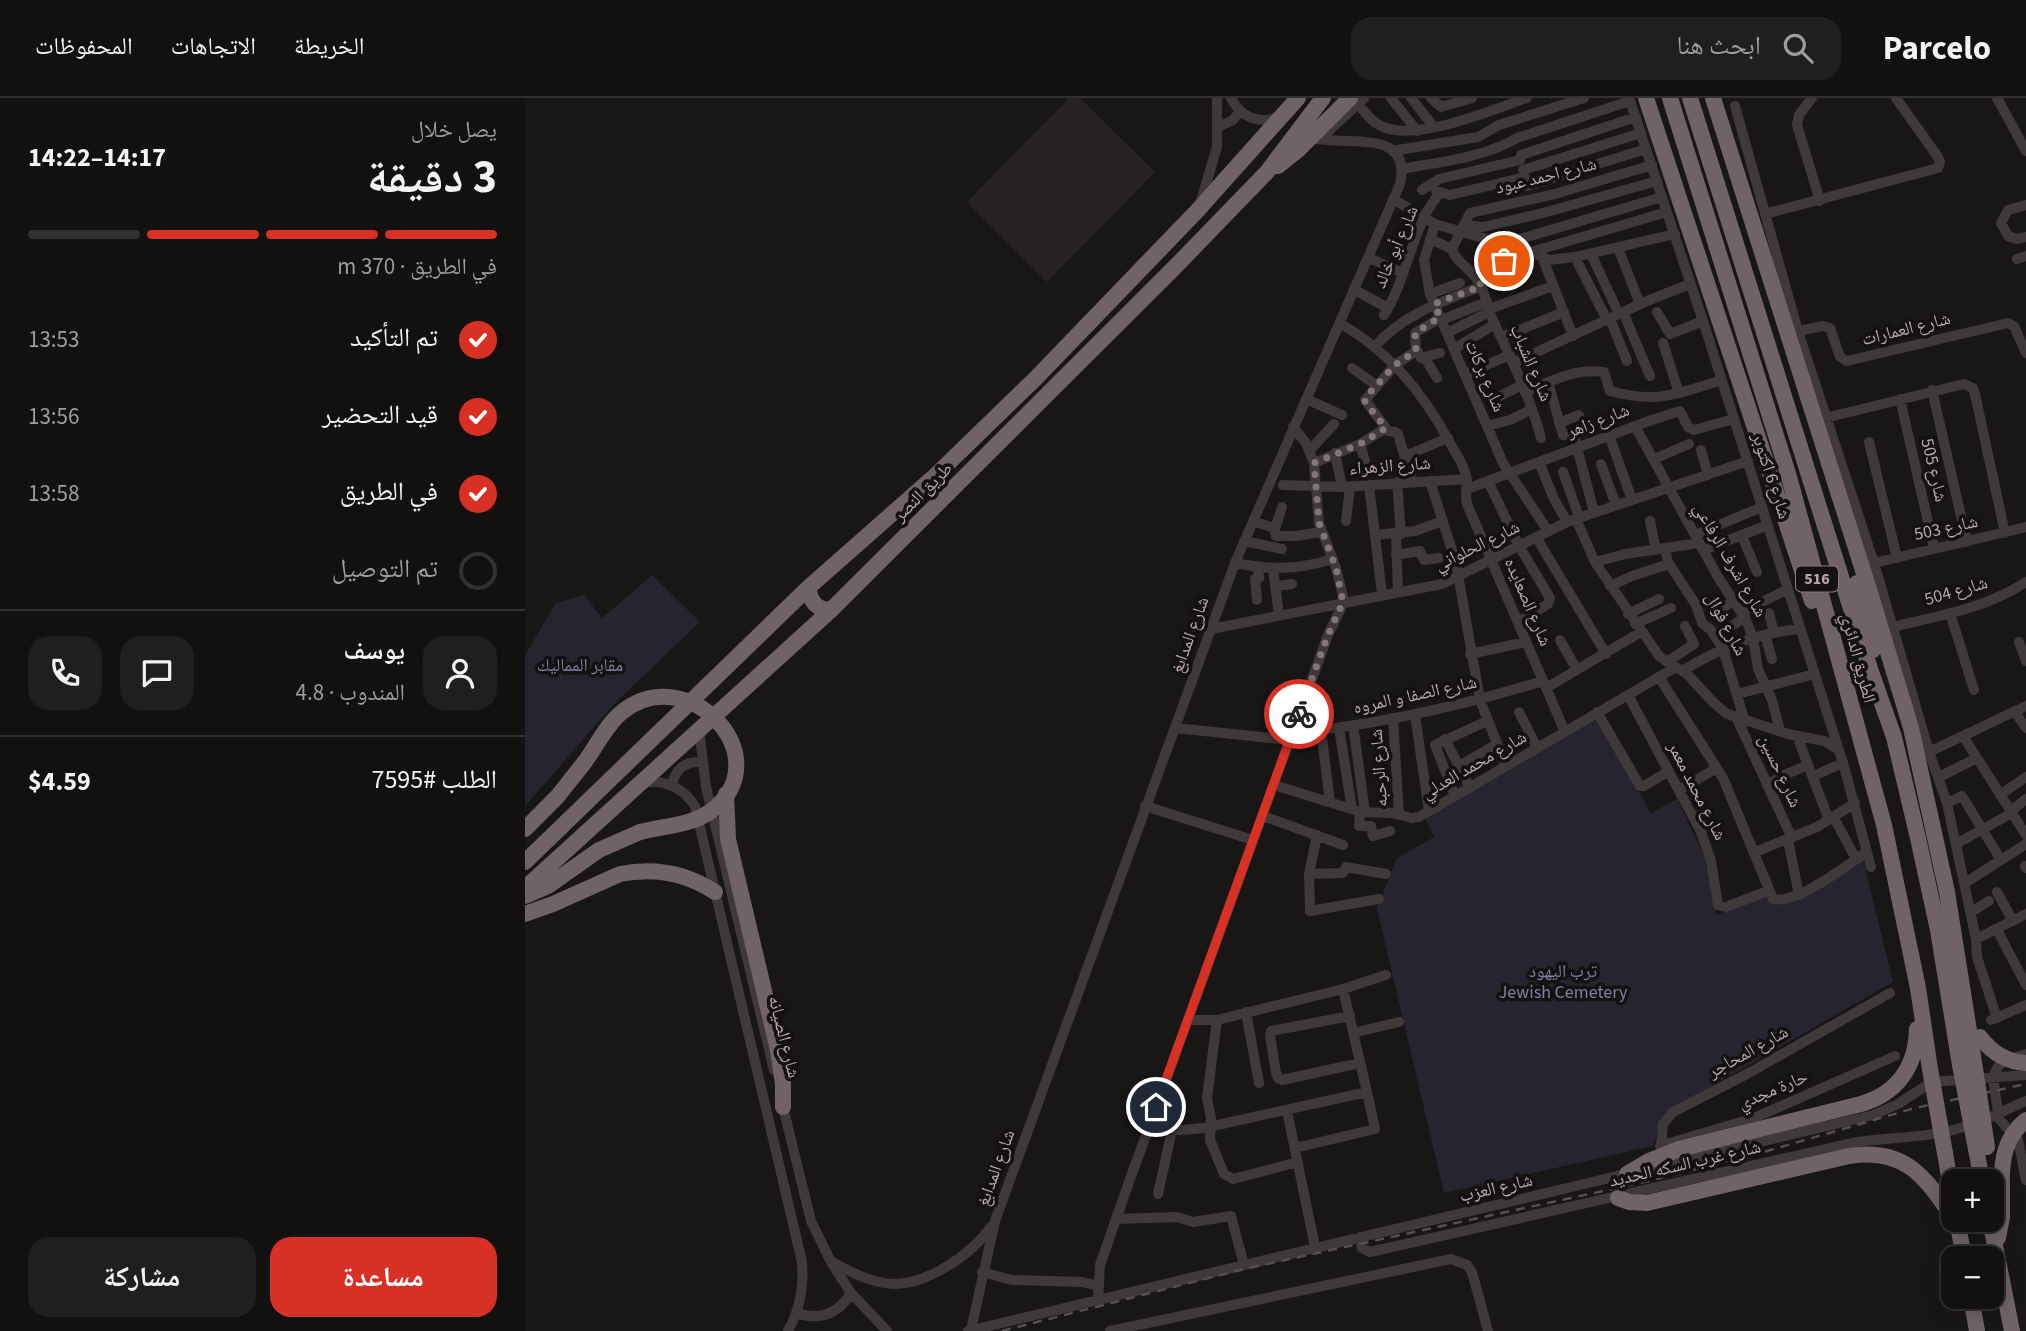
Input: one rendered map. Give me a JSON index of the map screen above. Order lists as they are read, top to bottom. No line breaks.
{"streets":{"highway":["طريق النصر","516","الطريق الدائري"],"street":["شارع احمد عبود","شارع أبو خالد","شارع العمارات","شارع الشباب","شارع بركات","شارع زاهر","شارع الزهراء","شارع 505","شارع 6 اكتوبر","شارع 503","شارع الحلواني","شارع اشرف الرفاعي","شارع 504","شارع الصعايده","شارع فوال","شارع المدابغ","شارع الصفا و المروه","شارع محمد العدلي","شارع الرحبه","شارع حسين","شارع محمد معمر","شارع الصيانه","شارع المحاجر","حارة مجدي","شارع غرب السكه الحديد","شارع العزب"]},"crossings":[["شارع احمد عبود","شارع 6 اكتوبر"],["شارع أبو خالد","شارع بركات"],["شارع أبو خالد","شارع المدابغ"],["شارع بركات","شارع زاهر"],["شارع بركات","شارع الحلواني"],["شارع زاهر","شارع الزهراء"],["شارع زاهر","شارع اشرف الرفاعي"],["شارع زاهر","شارع الصعايده"],["شارع الزهراء","شارع الصعايده"],["شارع 505","شارع 503"],["شارع 6 اكتوبر","شارع الحلواني"],["طريق النصر","شارع الصيانه"],["شارع الحلواني","شارع اشرف الرفاعي"],["شارع الحلواني","شارع الصعايده"],["شارع الحلواني","شارع المدابغ"],["شارع الصعايده","شارع المدابغ"],["شارع الصعايده","شارع الصفا و المروه"],["شارع الصعايده","شارع محمد العدلي"],["شارع فوال","شارع حسين"],["شارع المدابغ","شارع الصفا و المروه"],["شارع المدابغ","شارع الصيانه"],["شارع المدابغ","شارع العزب"],["شارع الصفا و المروه","شارع الرحبه"],["شارع محمد العدلي","شارع الرحبه"],["شارع محمد العدلي","شارع محمد معمر"],["شارع المحاجر","حارة مجدي"],["شارع غرب السكه الحديد","شارع العزب"]],"parks":["مقابر المماليك","ترب اليهود Jewish Cemetery"],"page":{"header":"Parcelo","search":"ابحث هنا","nav":["الخريطة","الاتجاهات","المحفوظات"],"heading":["3 دقيقة","يصل خلال","14:17–14:22"],"panel":["يوسف","المندوب · 4.8","الطلب #7595","$4.59"],"bar":"في الطريق · 370 m","list":[["تم التأكيد","13:53"],["قيد التحضير","13:56"],["في الطريق","13:58"],"تم التوصيل"],"map_buttons":["+","−"],"buttons":["مساعدة","مشاركة"]}}
